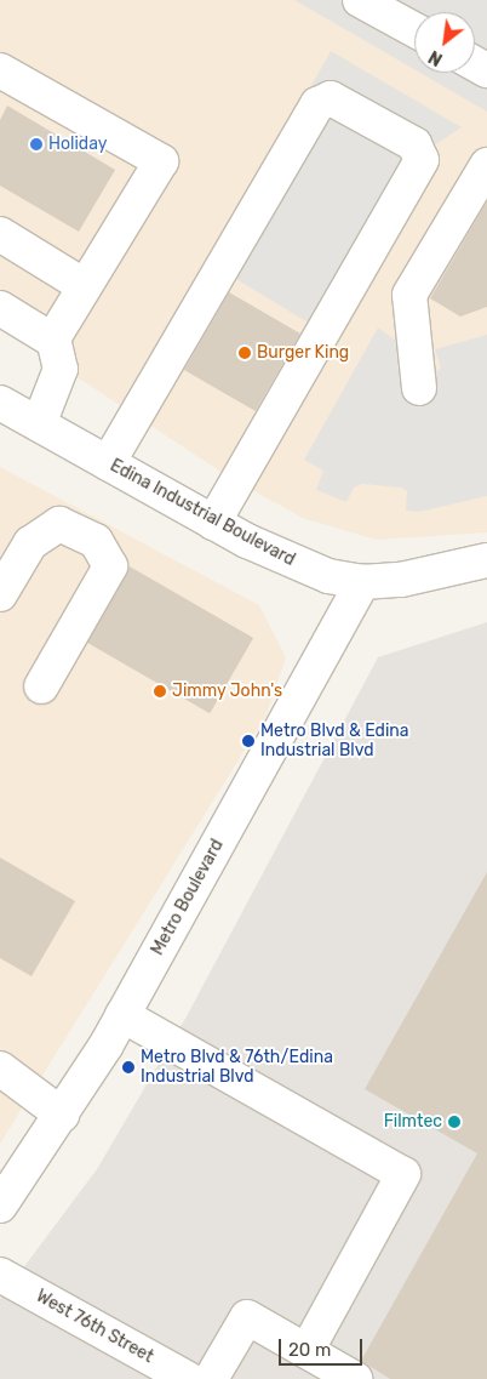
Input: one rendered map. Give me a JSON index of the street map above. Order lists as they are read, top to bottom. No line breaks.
{"streets":{"street":["Edina Industrial Boulevard","Metro Boulevard","West 76th Street"]},"crossings":[["Edina Industrial Boulevard","Metro Boulevard"]],"places":["Holiday","Burger King","Jimmy John's","Metro Blvd & Edina Industrial Blvd","Metro Blvd & 76th/Edina Industrial Blvd","Filmtec"],"scale_bar":"20 m","north":"bottom left"}
